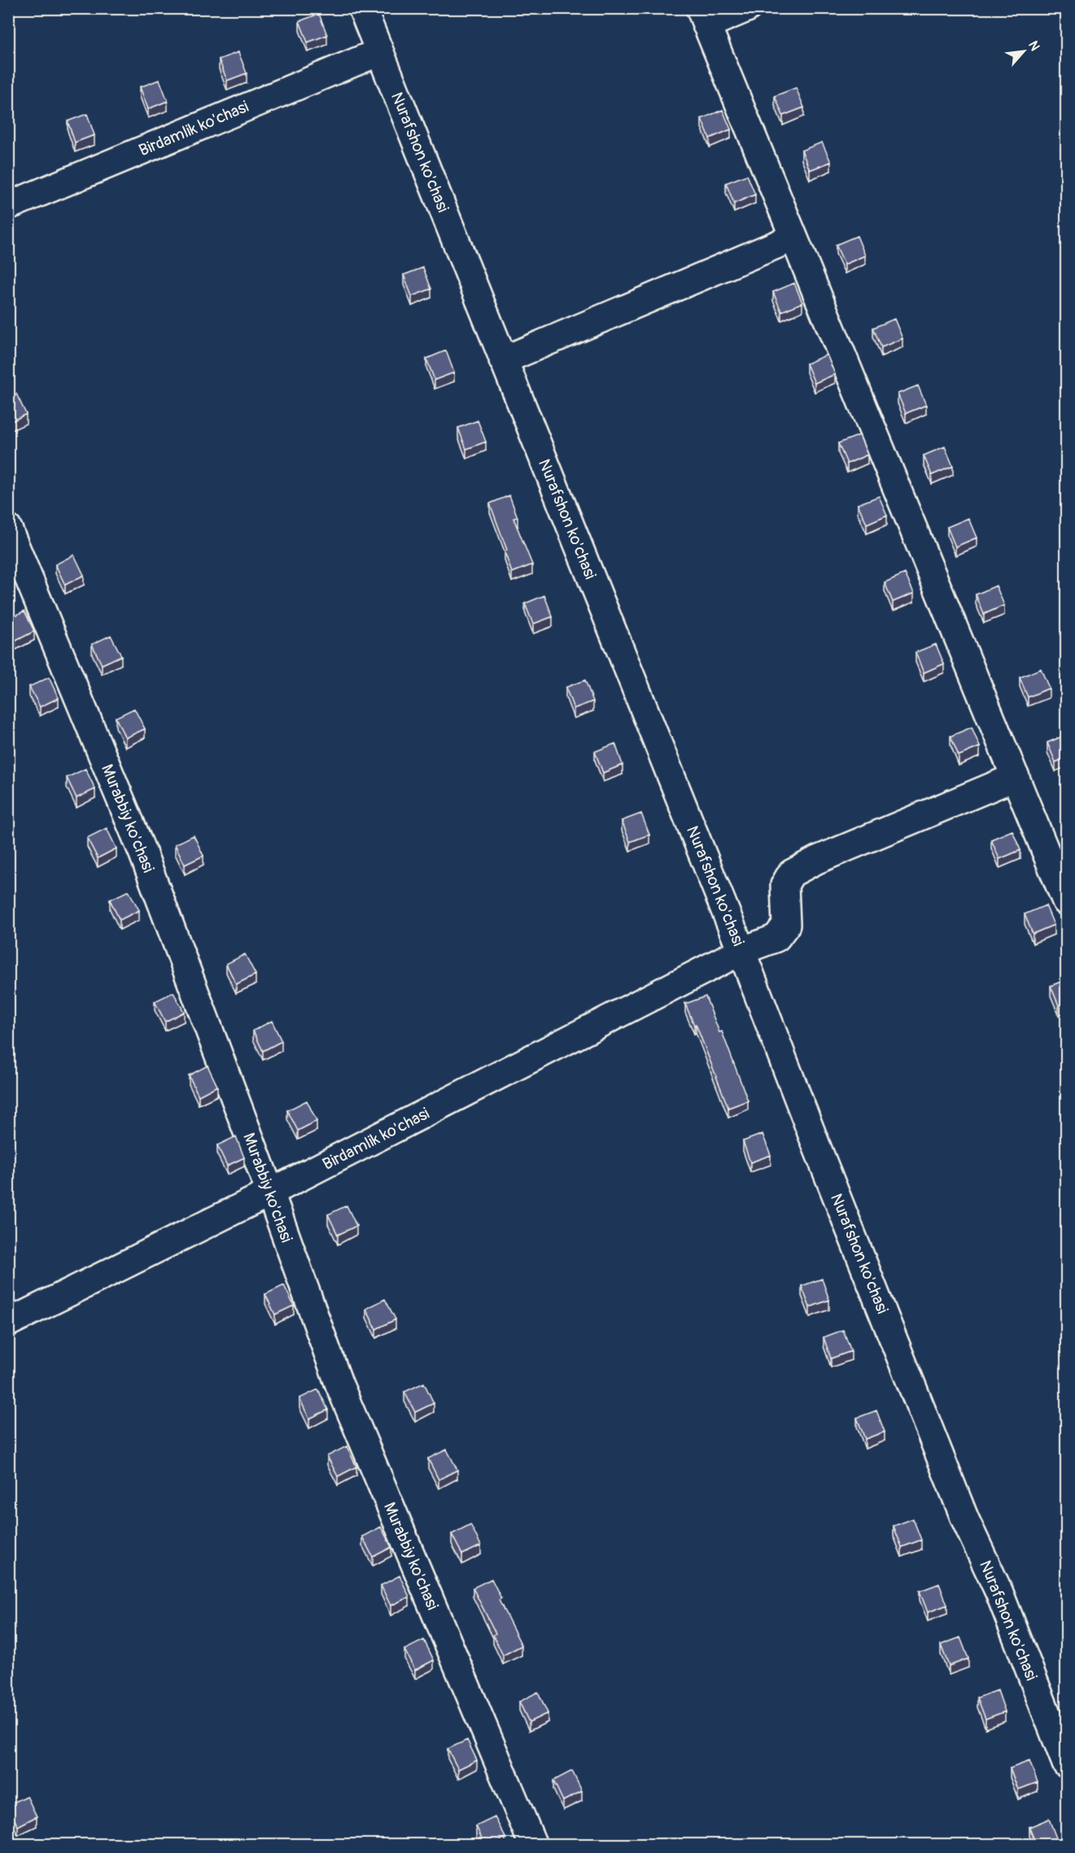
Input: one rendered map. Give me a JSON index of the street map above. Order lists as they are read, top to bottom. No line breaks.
{"streets":{"street":["Birdamlik ko'chasi","Nurafshon ko'chasi","Murabbiy ko'chasi"]},"crossings":[["Birdamlik ko'chasi","Nurafshon ko'chasi"],["Birdamlik ko'chasi","Murabbiy ko'chasi"]],"north":"top right"}
